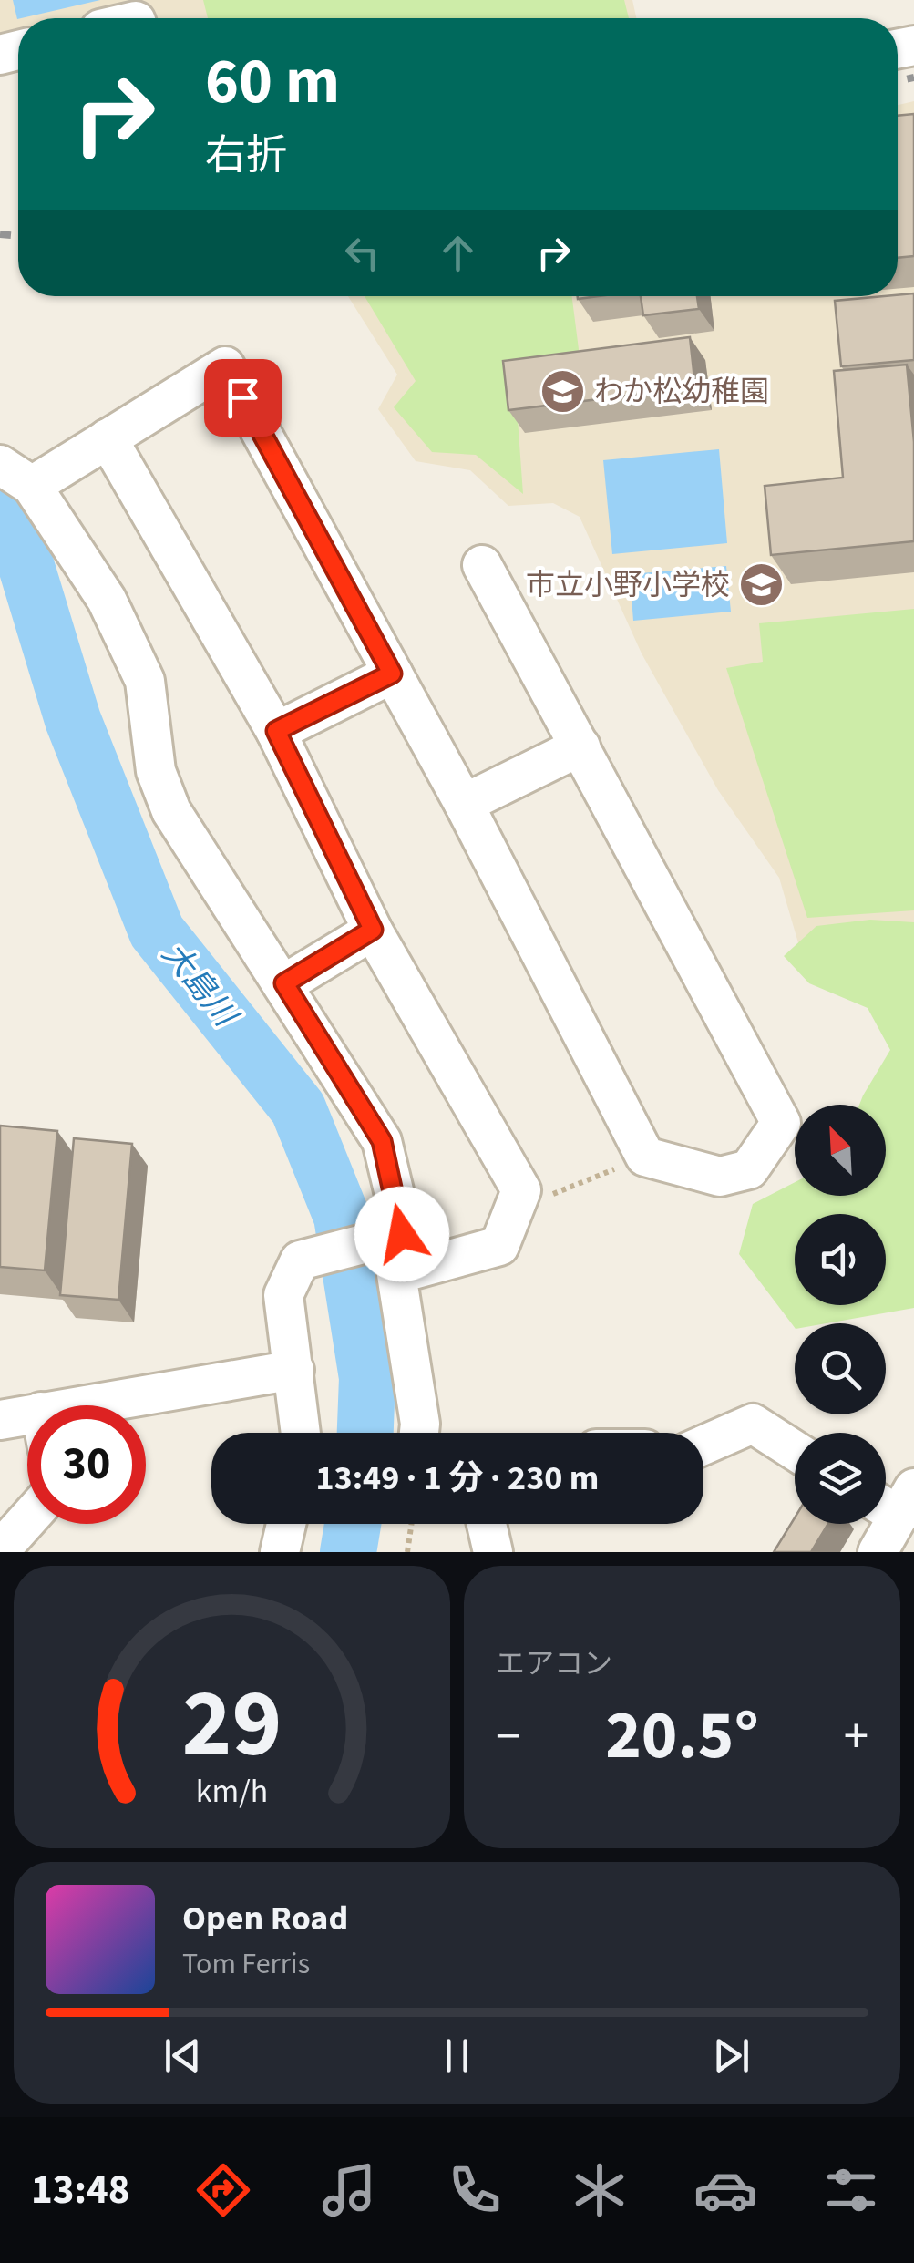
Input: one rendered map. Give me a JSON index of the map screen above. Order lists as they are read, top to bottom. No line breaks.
{"water":["大島川"],"places":{"school or university":["わか松幼稚園","市立小野小学校"]},"north":"top left","page":{"turn":["60 m","右折"],"limit":"30","trip":"13:49 · 1 分 · 230 m","tile":"エアコン","heat":["−","20.5°","+"],"song":["Open Road","Tom Ferris"],"tabs":"13:48","gauge":["29","km/h"]}}
